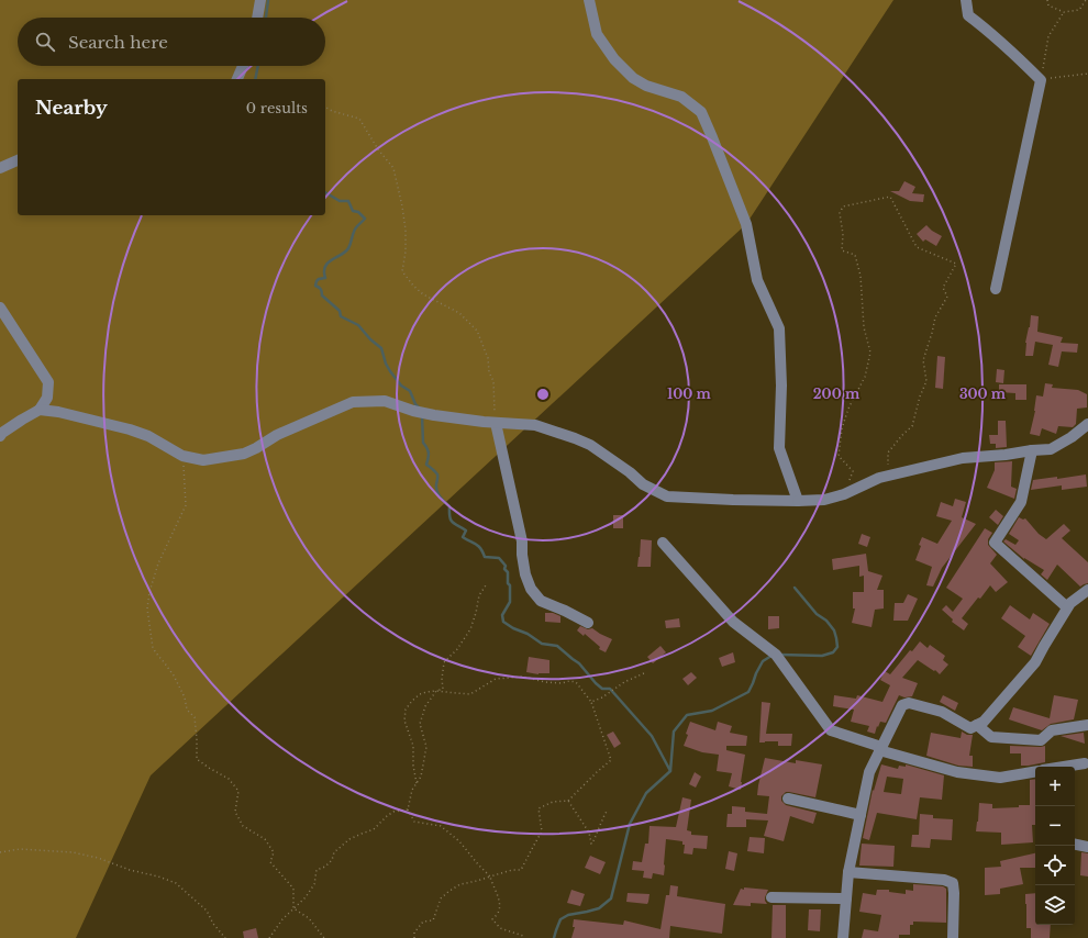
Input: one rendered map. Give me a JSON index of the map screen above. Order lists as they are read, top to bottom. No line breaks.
{"page":{"search":"Search here","heading":["Nearby","0 results"],"map_buttons":["+","−"]},"rings":["100 m","200 m","300 m"]}
